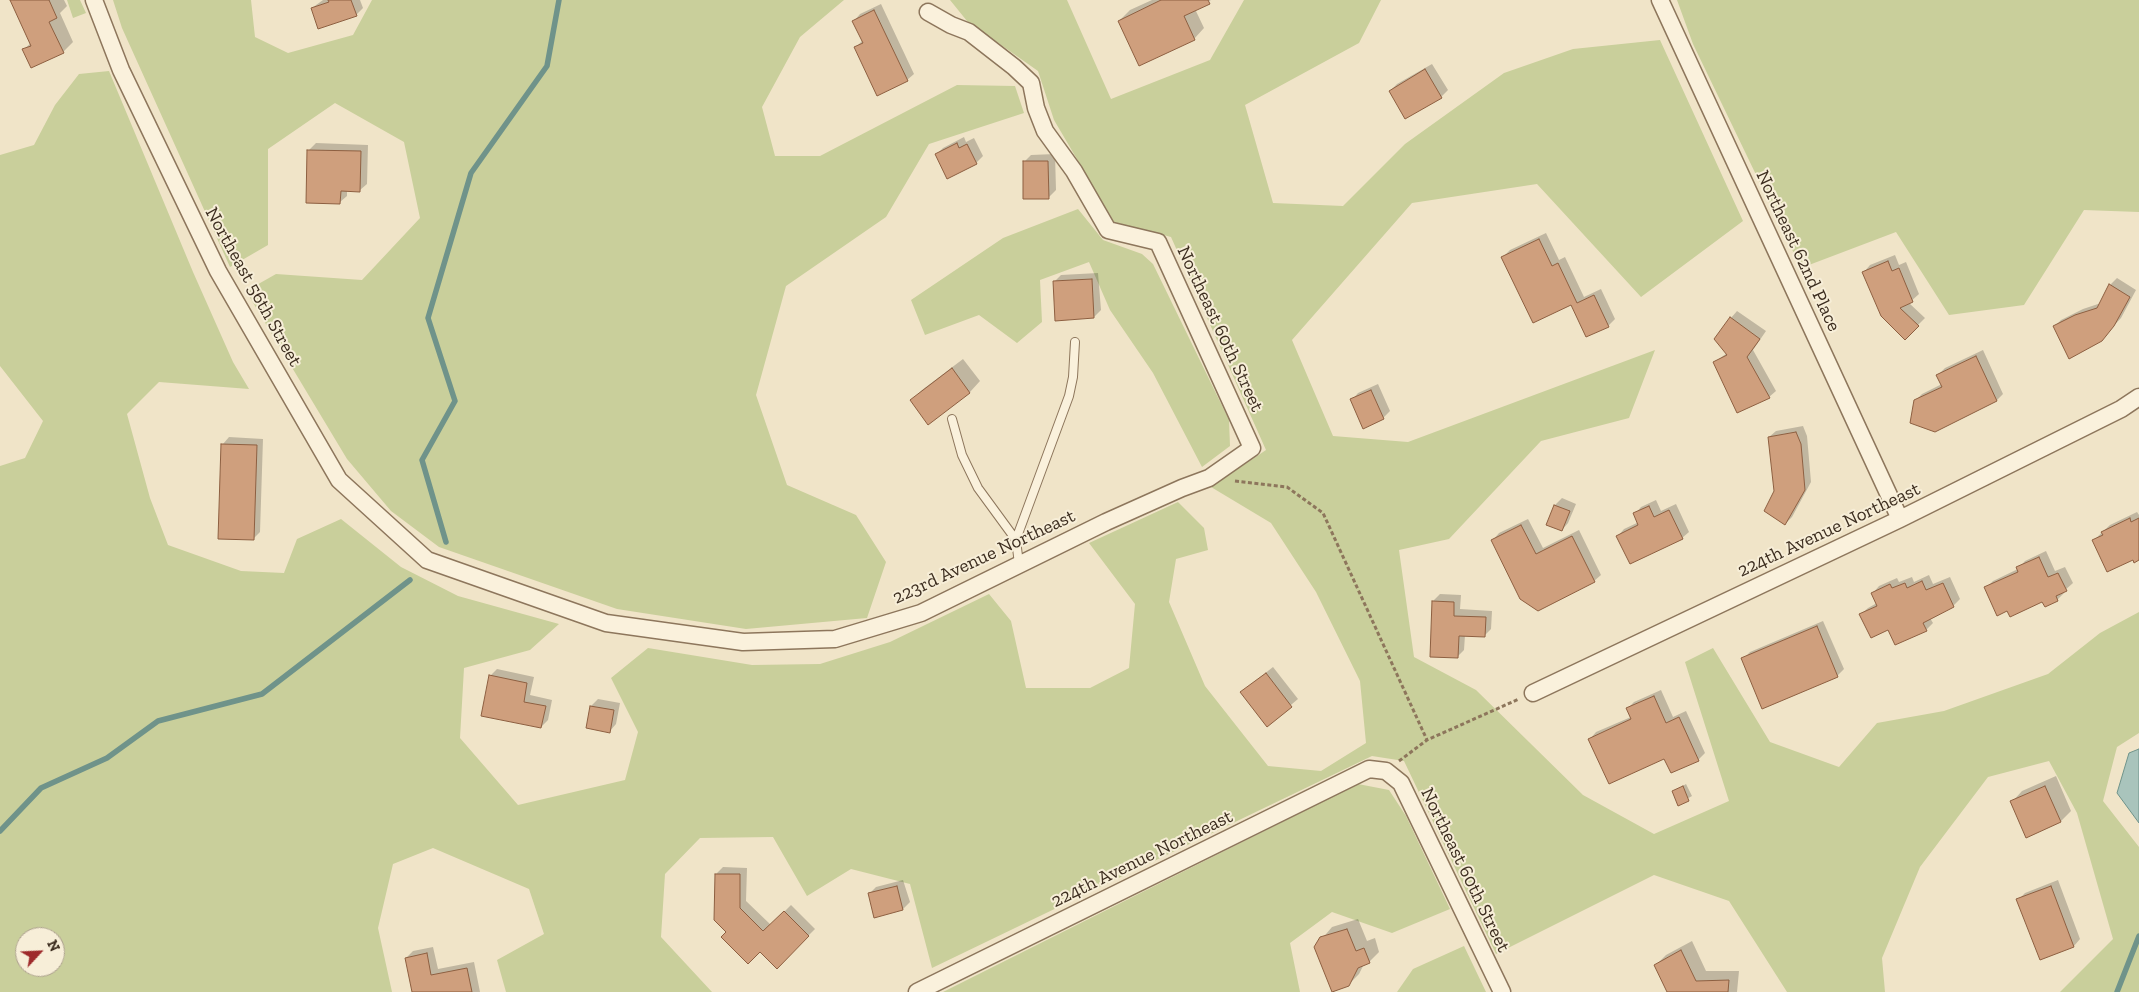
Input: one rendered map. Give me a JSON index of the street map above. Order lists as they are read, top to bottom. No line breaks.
{"streets":{"street":["Northeast 62nd Place","Northeast 56th Street","Northeast 60th Street","224th Avenue Northeast","223rd Avenue Northeast"]},"crossings":[["Northeast 62nd Place","224th Avenue Northeast"],["Northeast 56th Street","223rd Avenue Northeast"],["Northeast 60th Street","224th Avenue Northeast"],["Northeast 60th Street","223rd Avenue Northeast"]],"north":"top right"}
